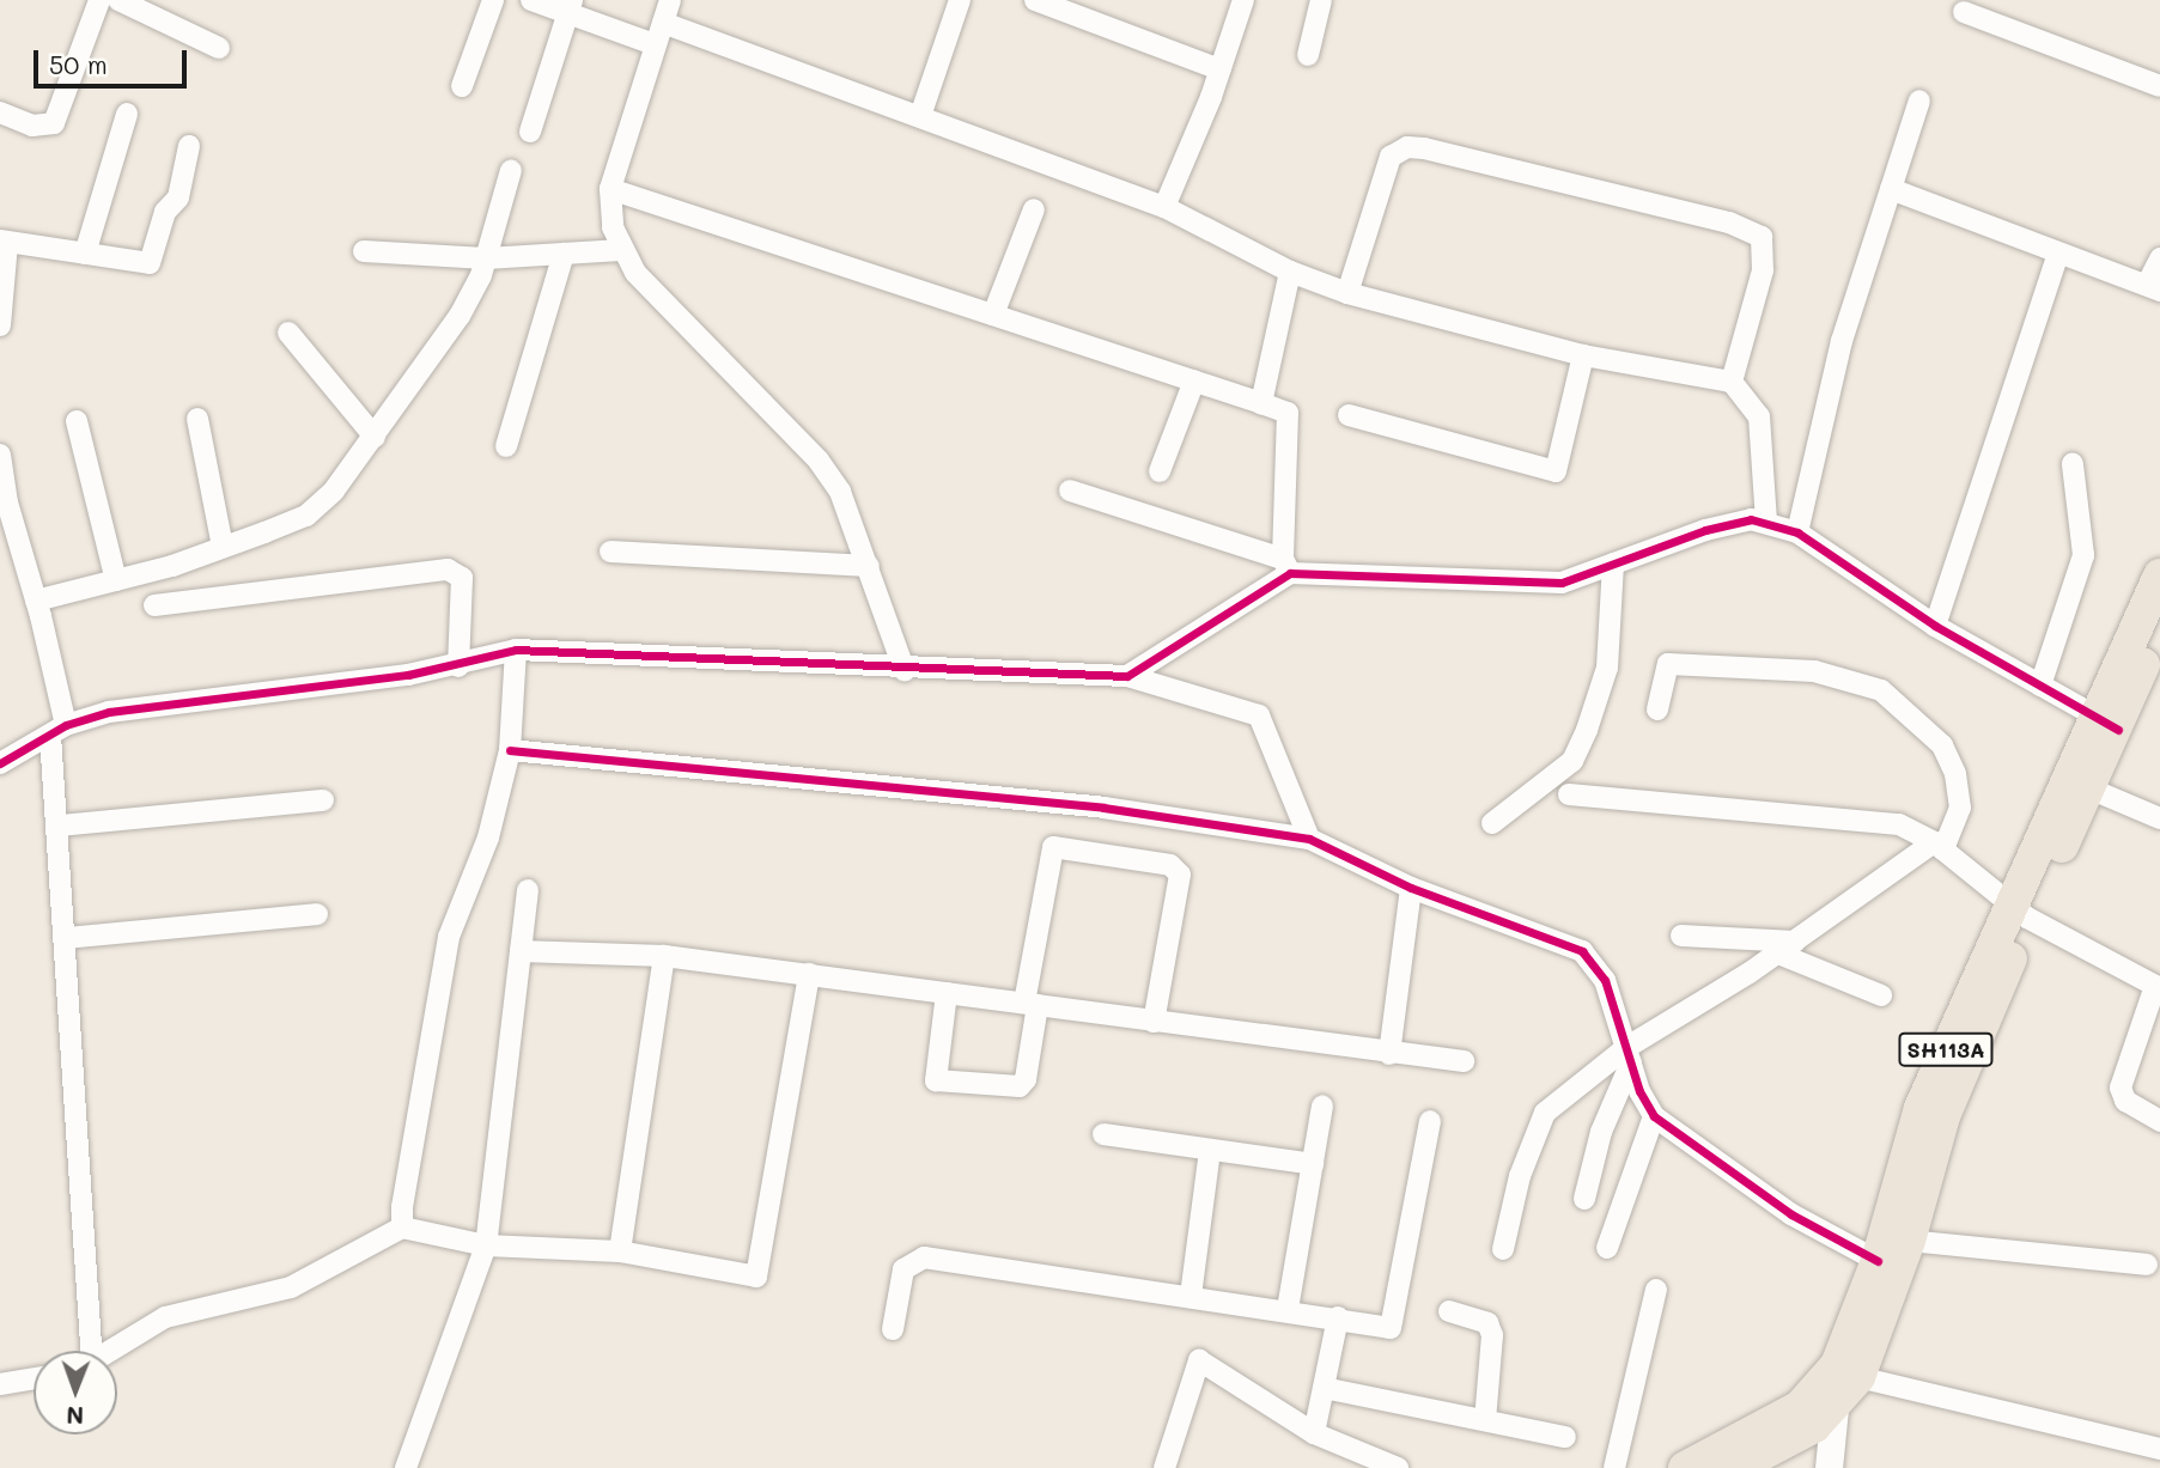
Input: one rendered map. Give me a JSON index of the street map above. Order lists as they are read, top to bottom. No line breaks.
{"streets":{"main road":["SH113A"]},"scale_bar":"50 m","north":"bottom"}
